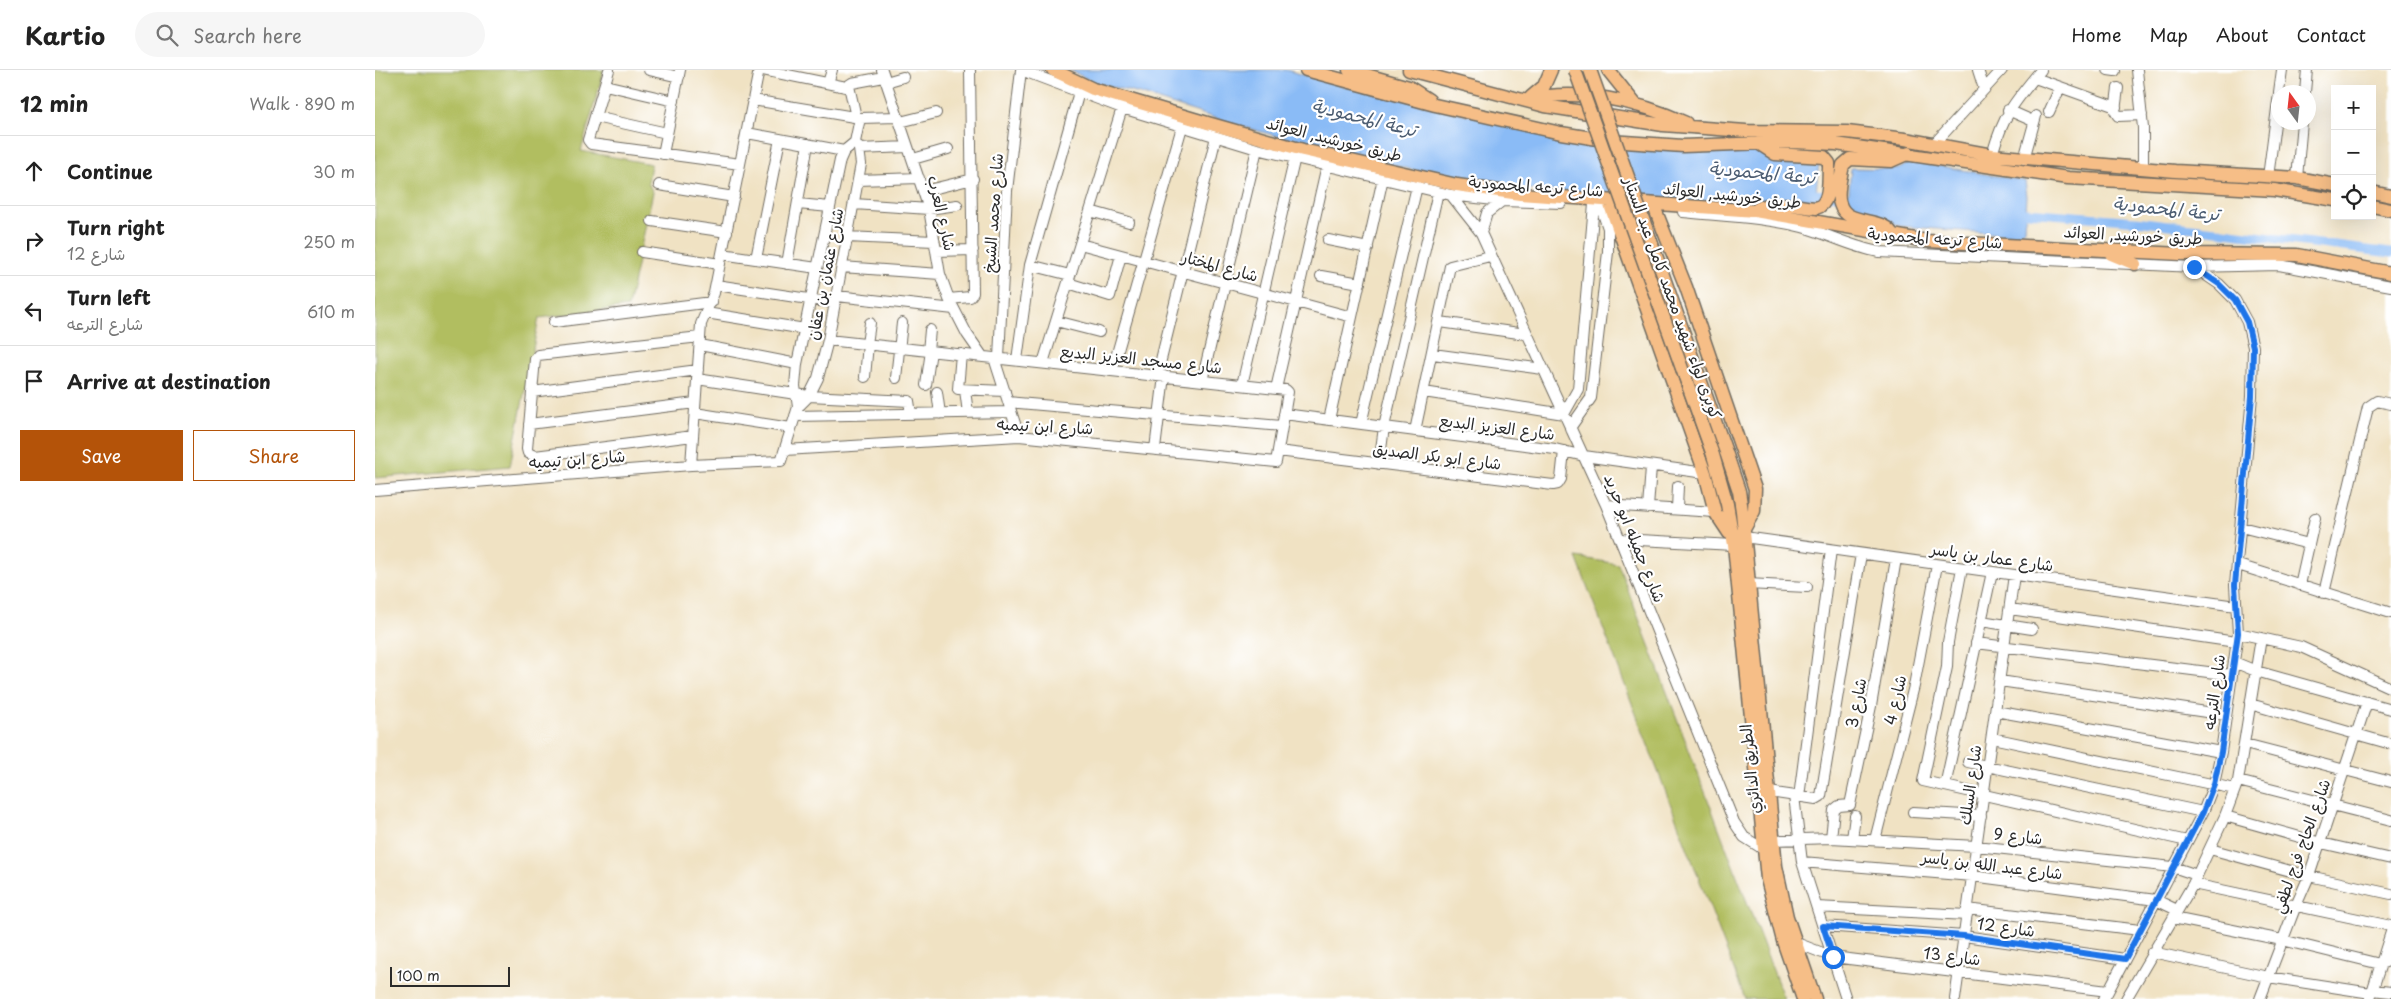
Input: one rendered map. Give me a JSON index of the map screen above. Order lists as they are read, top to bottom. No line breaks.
{"streets":{"main road":["طريق خورشيد, العوائد","كوبرى لواء شهيد محمد كامل عبد الستار","الطريق الدائري"],"street":["شارع ترعه المحمودية","شارع العرب","شارع محمد الشيخ","شارع المختار","شارع عثمان بن عفان","شارع مسجد العزيز البديع","شارع ابن تيميه","شارع العزيز البديع","شارع ابو بكر الصديق","شارع جميله ابو حريد","شارع عمار بن ياسر","شارع الترعه","شارع 4","شارع 3","شارع السلك","شارع 9","شارع الحاج فرج لطفي","شارع عبد الله بن ياسر","شارع 12","شارع 13"]},"crossings":[["شارع ترعه المحمودية","شارع محمد الشيخ"],["شارع ترعه المحمودية","شارع جميله ابو حريد"],["شارع ترعه المحمودية","شارع الترعه"],["شارع العرب","شارع محمد الشيخ"],["شارع العرب","شارع مسجد العزيز البديع"],["شارع العرب","شارع ابن تيميه"],["شارع محمد الشيخ","شارع مسجد العزيز البديع"],["شارع عثمان بن عفان","شارع مسجد العزيز البديع"],["شارع عثمان بن عفان","شارع ابن تيميه"],["كوبرى لواء شهيد محمد كامل عبد الستار","شارع عمار بن ياسر"],["كوبرى لواء شهيد محمد كامل عبد الستار","الطريق الدائري"],["شارع ابن تيميه","شارع ابو بكر الصديق"],["شارع العزيز البديع","شارع ابو بكر الصديق"],["شارع العزيز البديع","شارع جميله ابو حريد"],["شارع جميله ابو حريد","شارع عمار بن ياسر"],["شارع جميله ابو حريد","الطريق الدائري"],["شارع عمار بن ياسر","شارع الترعه"],["شارع عمار بن ياسر","شارع 4"],["شارع عمار بن ياسر","شارع 3"],["شارع عمار بن ياسر","الطريق الدائري"],["شارع عمار بن ياسر","شارع السلك"],["شارع الترعه","شارع 9"],["شارع الترعه","شارع عبد الله بن ياسر"],["شارع الترعه","شارع 12"],["شارع الترعه","شارع 13"],["شارع 4","شارع 9"],["شارع 3","شارع 9"],["الطريق الدائري","شارع 9"],["الطريق الدائري","شارع 13"],["شارع السلك","شارع 9"],["شارع السلك","شارع عبد الله بن ياسر"],["شارع السلك","شارع 12"],["شارع السلك","شارع 13"],["شارع 9","شارع الحاج فرج لطفي"],["شارع الحاج فرج لطفي","شارع عبد الله بن ياسر"]],"water":["ترعة المحمودية"],"scale_bar":"100 m","north":"top","page":{"header":"Kartio","search":"Search here","nav":["Home","Map","About","Contact"],"heading":["12 min","Walk · 890 m"],"map_buttons":["+","−"],"list":[["Continue","30 m"],["Turn right","شارع 12","250 m"],["Turn left","شارع الترعه","610 m"],"Arrive at destination"],"buttons":["Save","Share"],"scale":"100 m"}}
